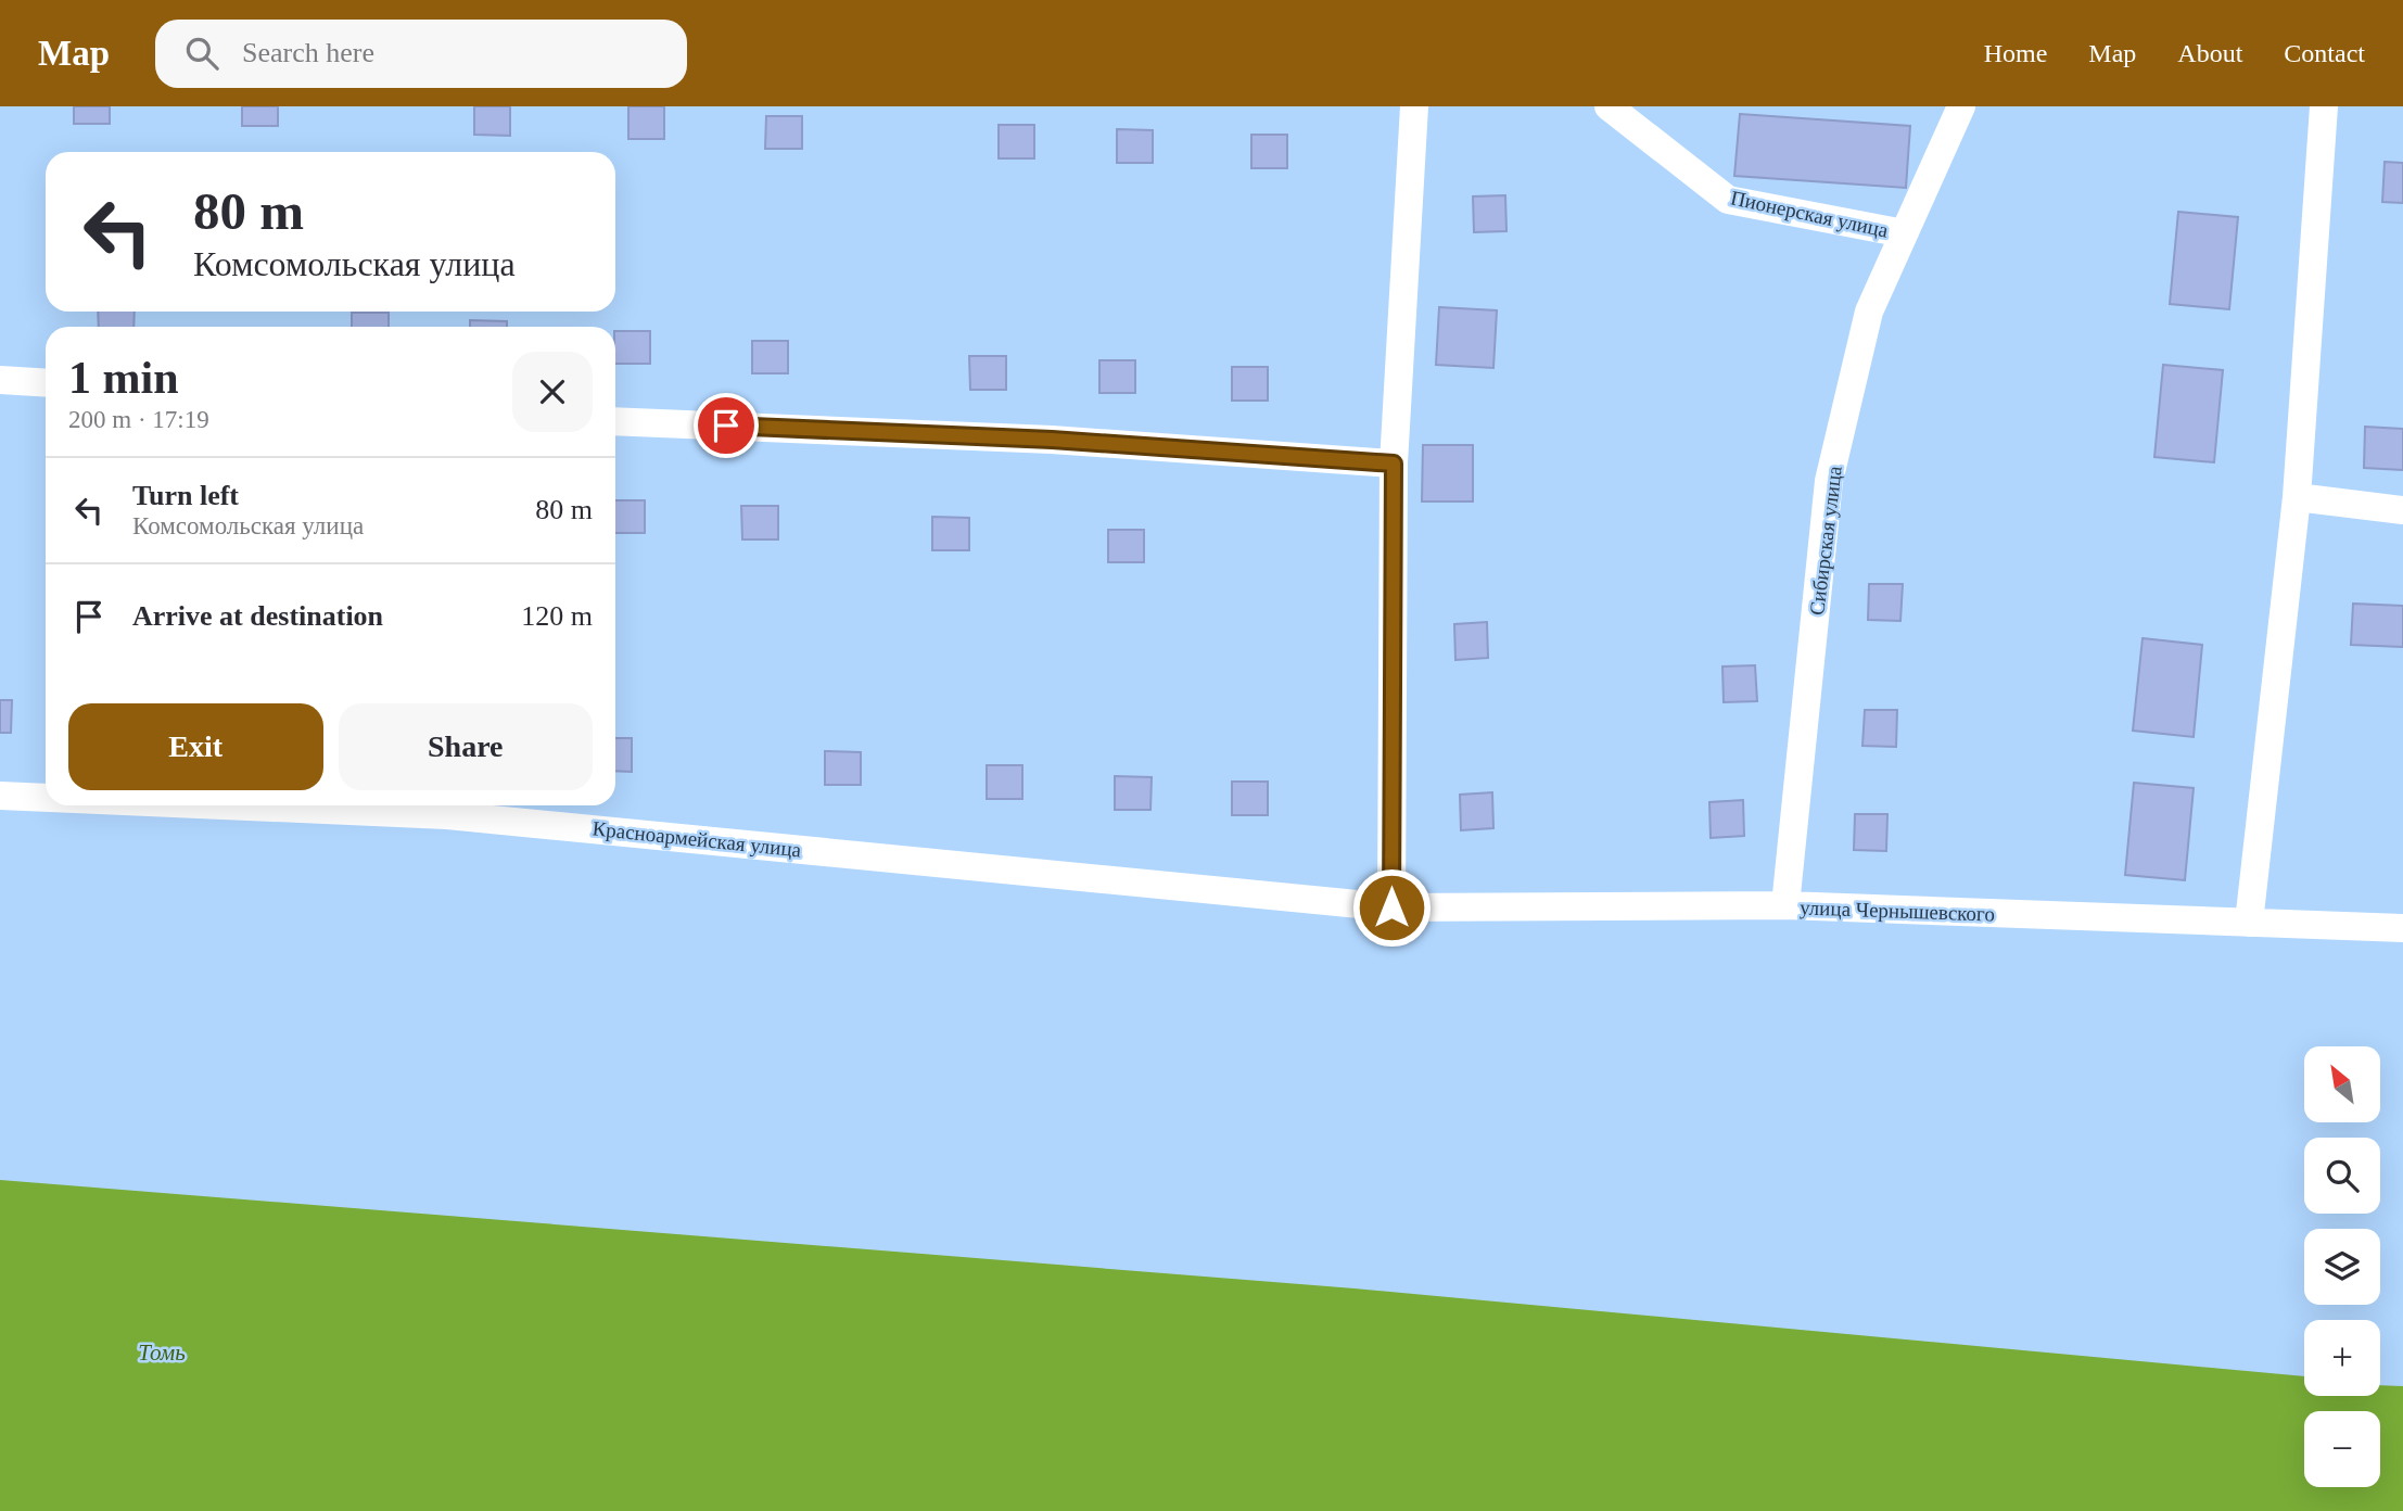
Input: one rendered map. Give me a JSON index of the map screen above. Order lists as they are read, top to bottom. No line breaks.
{"streets":{"street":["Пионерская улица","Сибирская улица","Красноармейская улица","улица Чернышевского"]},"crossings":[["Пионерская улица","Сибирская улица"],["Сибирская улица","улица Чернышевского"],["Красноармейская улица","улица Чернышевского"]],"water":["Томь"],"north":"top left","page":{"header":"Map","search":"Search here","nav":["Home","Map","About","Contact"],"turn":["80 m","Комсомольская улица"],"heading":["1 min","200 m · 17:19"],"list":[{"name":"Turn left","note":"Комсомольская улица","value":"80 m"},{"name":"Arrive at destination","value":"120 m"}],"buttons":["Exit","Share"],"map_buttons":["+","−"]}}
